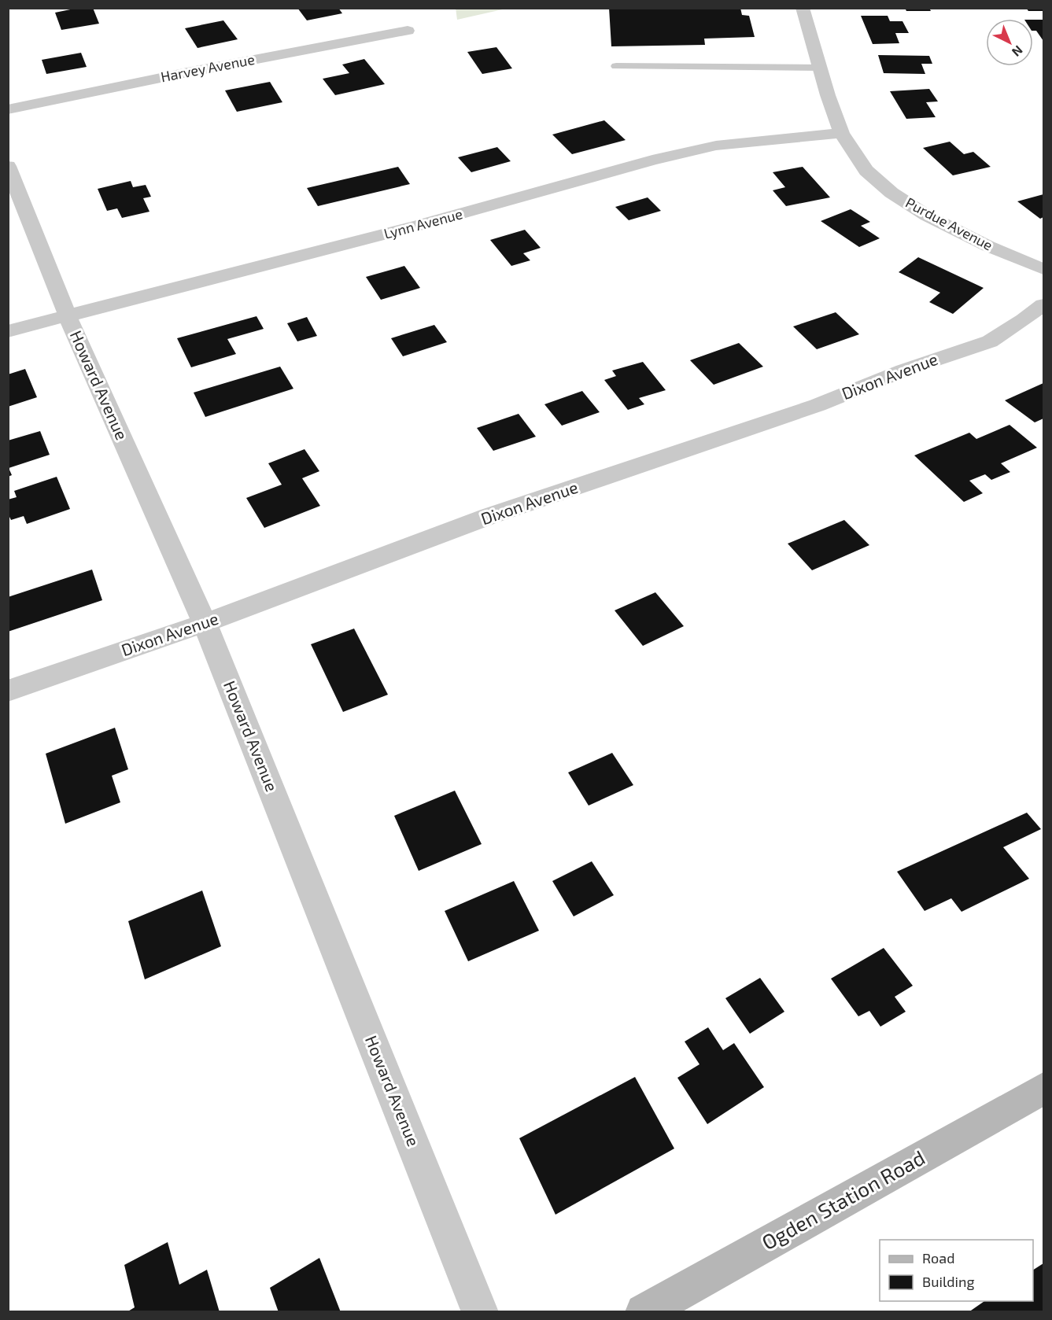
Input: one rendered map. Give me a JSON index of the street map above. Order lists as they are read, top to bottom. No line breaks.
{"streets":{"street":["Harvey Avenue","Lynn Avenue","Purdue Avenue","Dixon Avenue","Howard Avenue","Ogden Station Road"]},"crossings":[["Lynn Avenue","Purdue Avenue"],["Lynn Avenue","Howard Avenue"],["Dixon Avenue","Howard Avenue"]],"legend":["Road","Building"],"north":"bottom right"}
